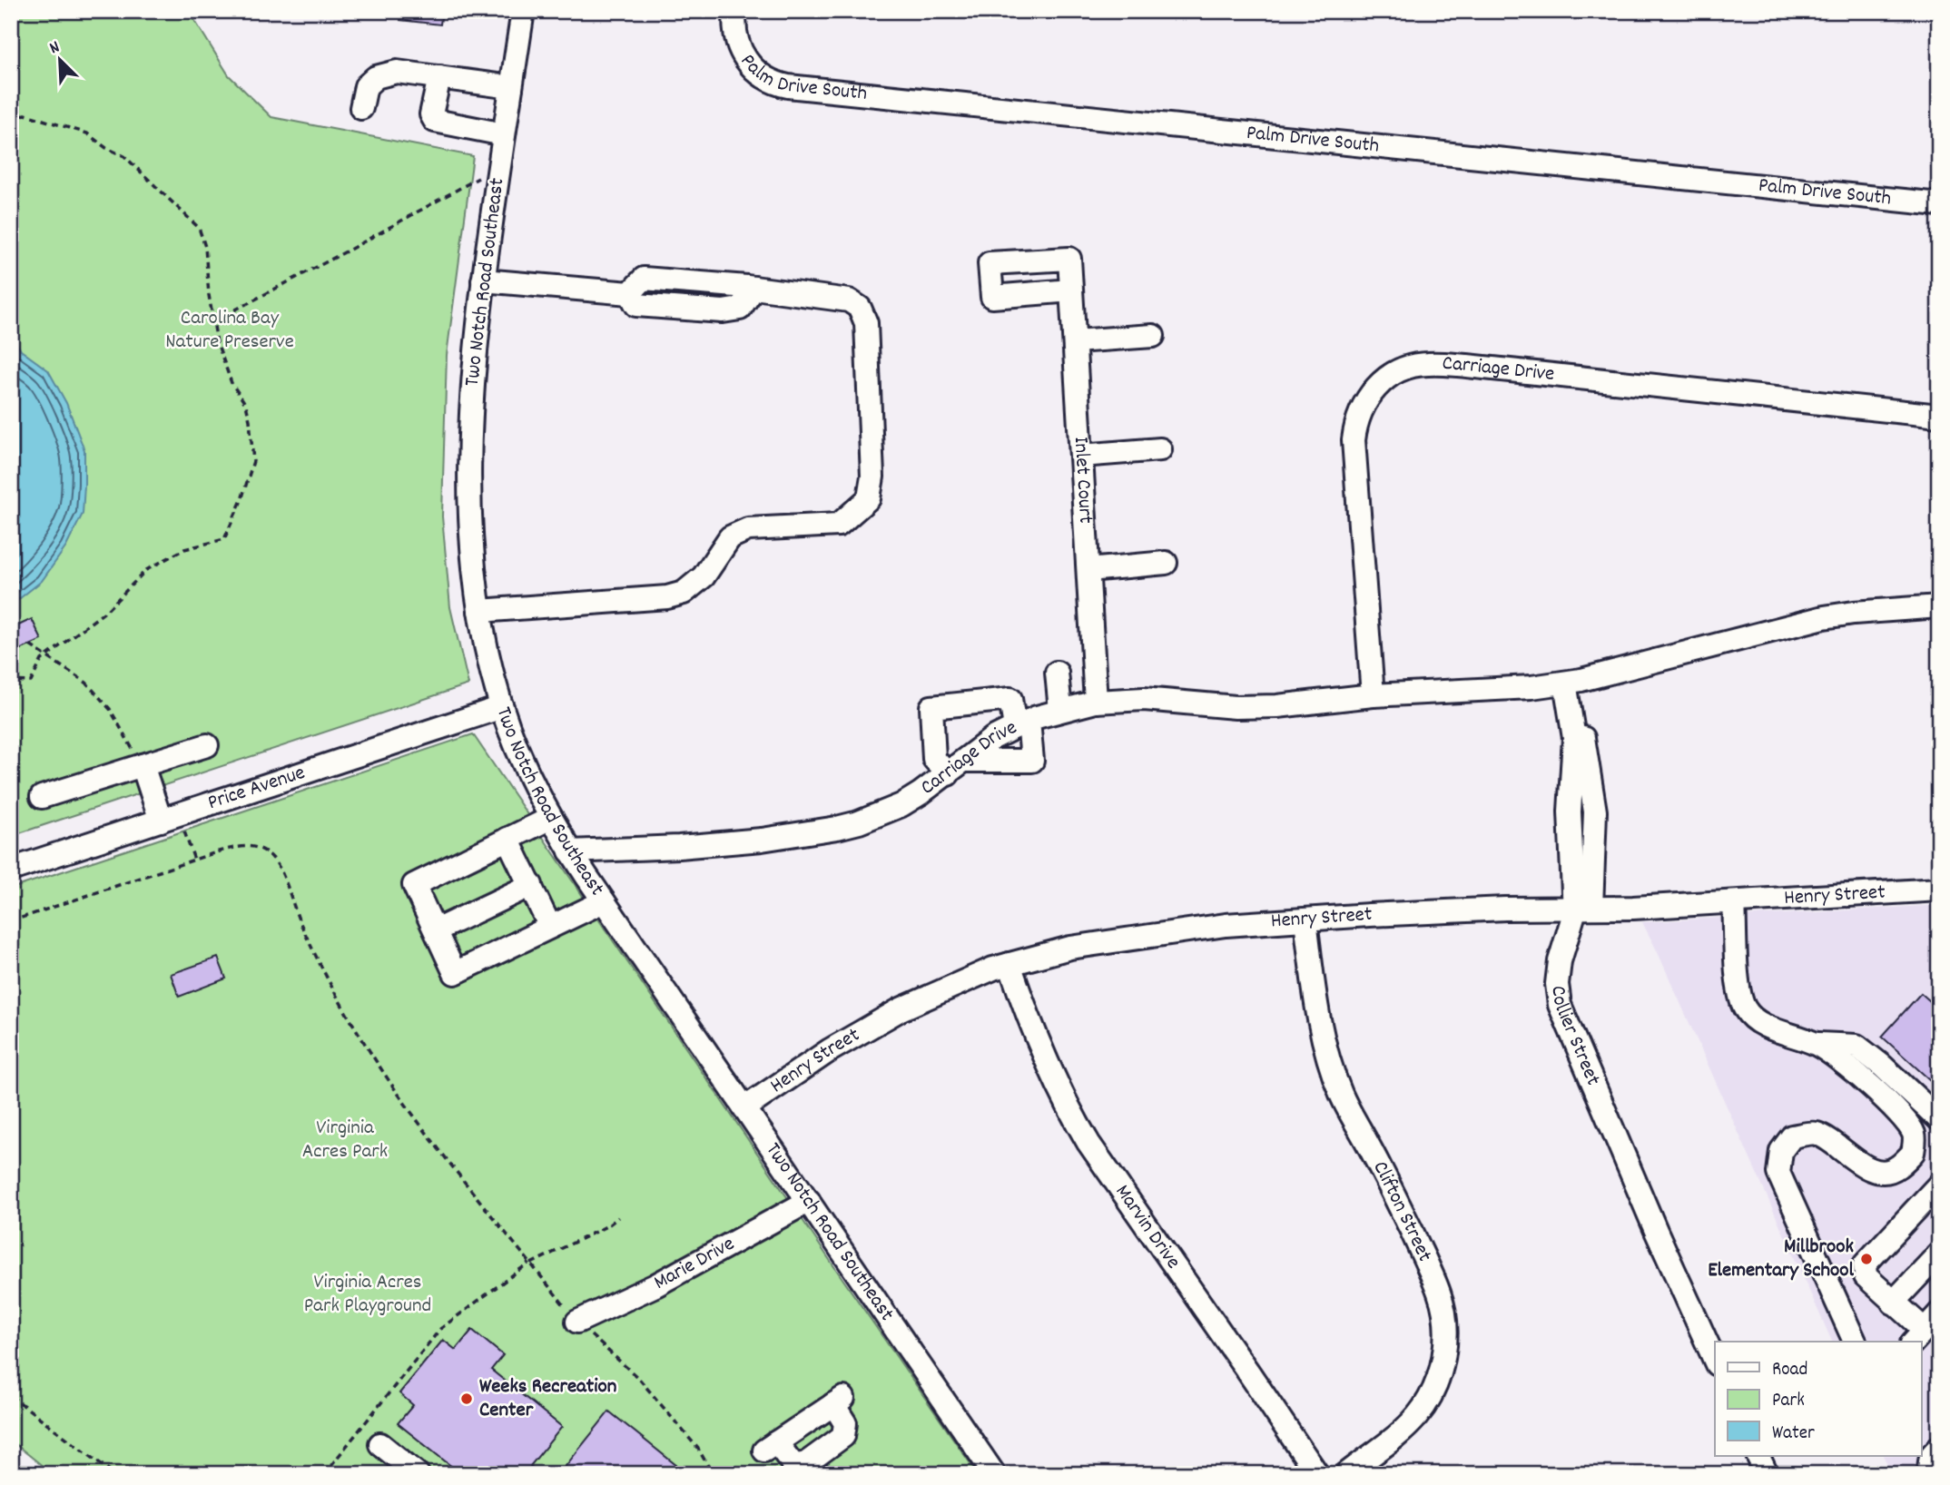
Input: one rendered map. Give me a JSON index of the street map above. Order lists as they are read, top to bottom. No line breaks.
{"streets":{"street":["Palm Drive South","Two Notch Road Southeast","Carriage Drive","Inlet Court","Price Avenue","Henry Street","Collier Street","Clifton Street","Marvin Drive","Marie Drive"]},"crossings":[["Two Notch Road Southeast","Carriage Drive"],["Two Notch Road Southeast","Price Avenue"],["Two Notch Road Southeast","Henry Street"],["Two Notch Road Southeast","Marie Drive"],["Carriage Drive","Inlet Court"],["Carriage Drive","Collier Street"],["Henry Street","Collier Street"],["Henry Street","Clifton Street"],["Henry Street","Marvin Drive"]],"parks":["Carolina Bay Nature Preserve","Virginia Acres Park","Virginia Acres Park Playground"],"places":["Millbrook Elementary School","Weeks Recreation Center"],"legend":["Road","Park","Water"],"north":"top left"}
